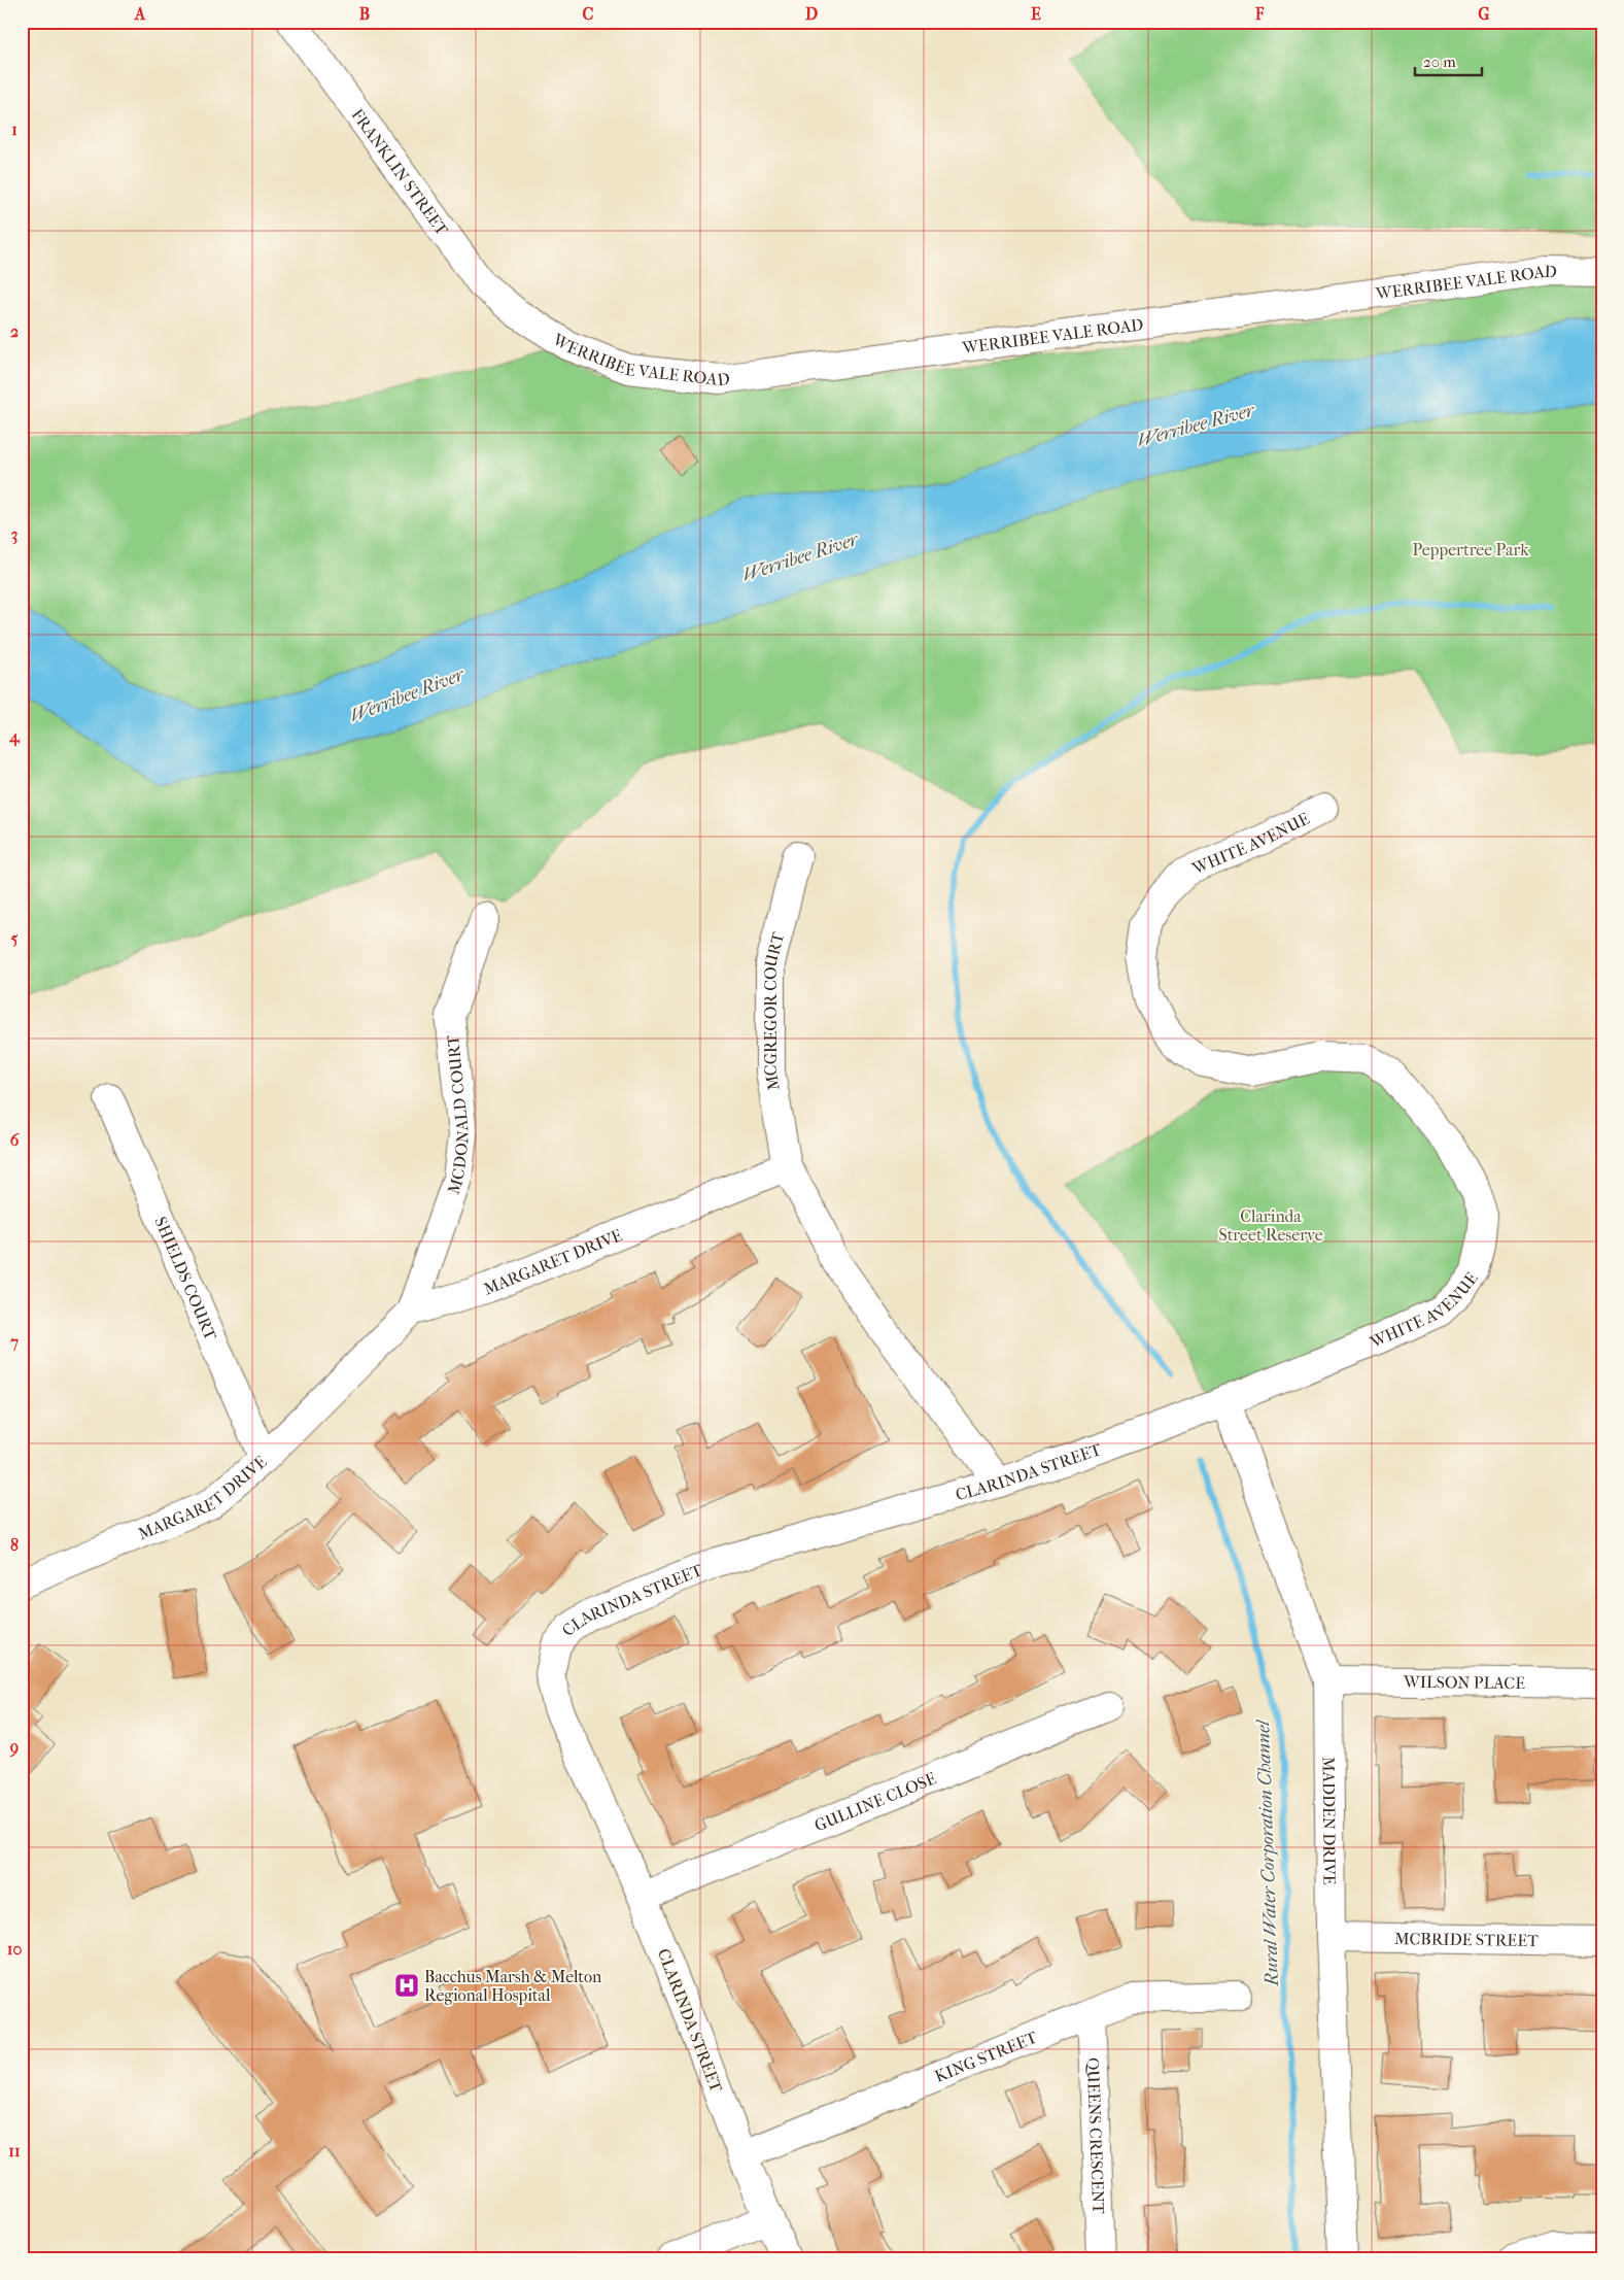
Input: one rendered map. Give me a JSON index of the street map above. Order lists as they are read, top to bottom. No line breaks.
{"streets":{"street":["FRANKLIN STREET","WERRIBEE VALE ROAD","WHITE AVENUE","MCGREGOR COURT","MCDONALD COURT","MARGARET DRIVE","SHIELDS COURT","CLARINDA STREET","WILSON PLACE","GULLINE CLOSE","MADDEN DRIVE","MCBRIDE STREET","KING STREET","QUEENS CRESCENT"]},"crossings":[["FRANKLIN STREET","WERRIBEE VALE ROAD"],["WHITE AVENUE","CLARINDA STREET"],["WHITE AVENUE","MADDEN DRIVE"],["MCGREGOR COURT","MARGARET DRIVE"],["MCDONALD COURT","MARGARET DRIVE"],["MARGARET DRIVE","SHIELDS COURT"],["CLARINDA STREET","GULLINE CLOSE"],["CLARINDA STREET","MADDEN DRIVE"],["CLARINDA STREET","KING STREET"],["WILSON PLACE","MADDEN DRIVE"],["MADDEN DRIVE","MCBRIDE STREET"],["KING STREET","QUEENS CRESCENT"]],"water":["Werribee River","Rural Water Corporation Channel"],"parks":["Peppertree Park","Clarinda Street Reserve"],"places":{"hospital":["Bacchus Marsh & Melton Regional Hospital"]},"scale_bar":"20 m","grid":{"columns":["A","B","C","D","E","F","G"],"rows":["1","2","3","4","5","6","7","8","9","10","11"]}}
